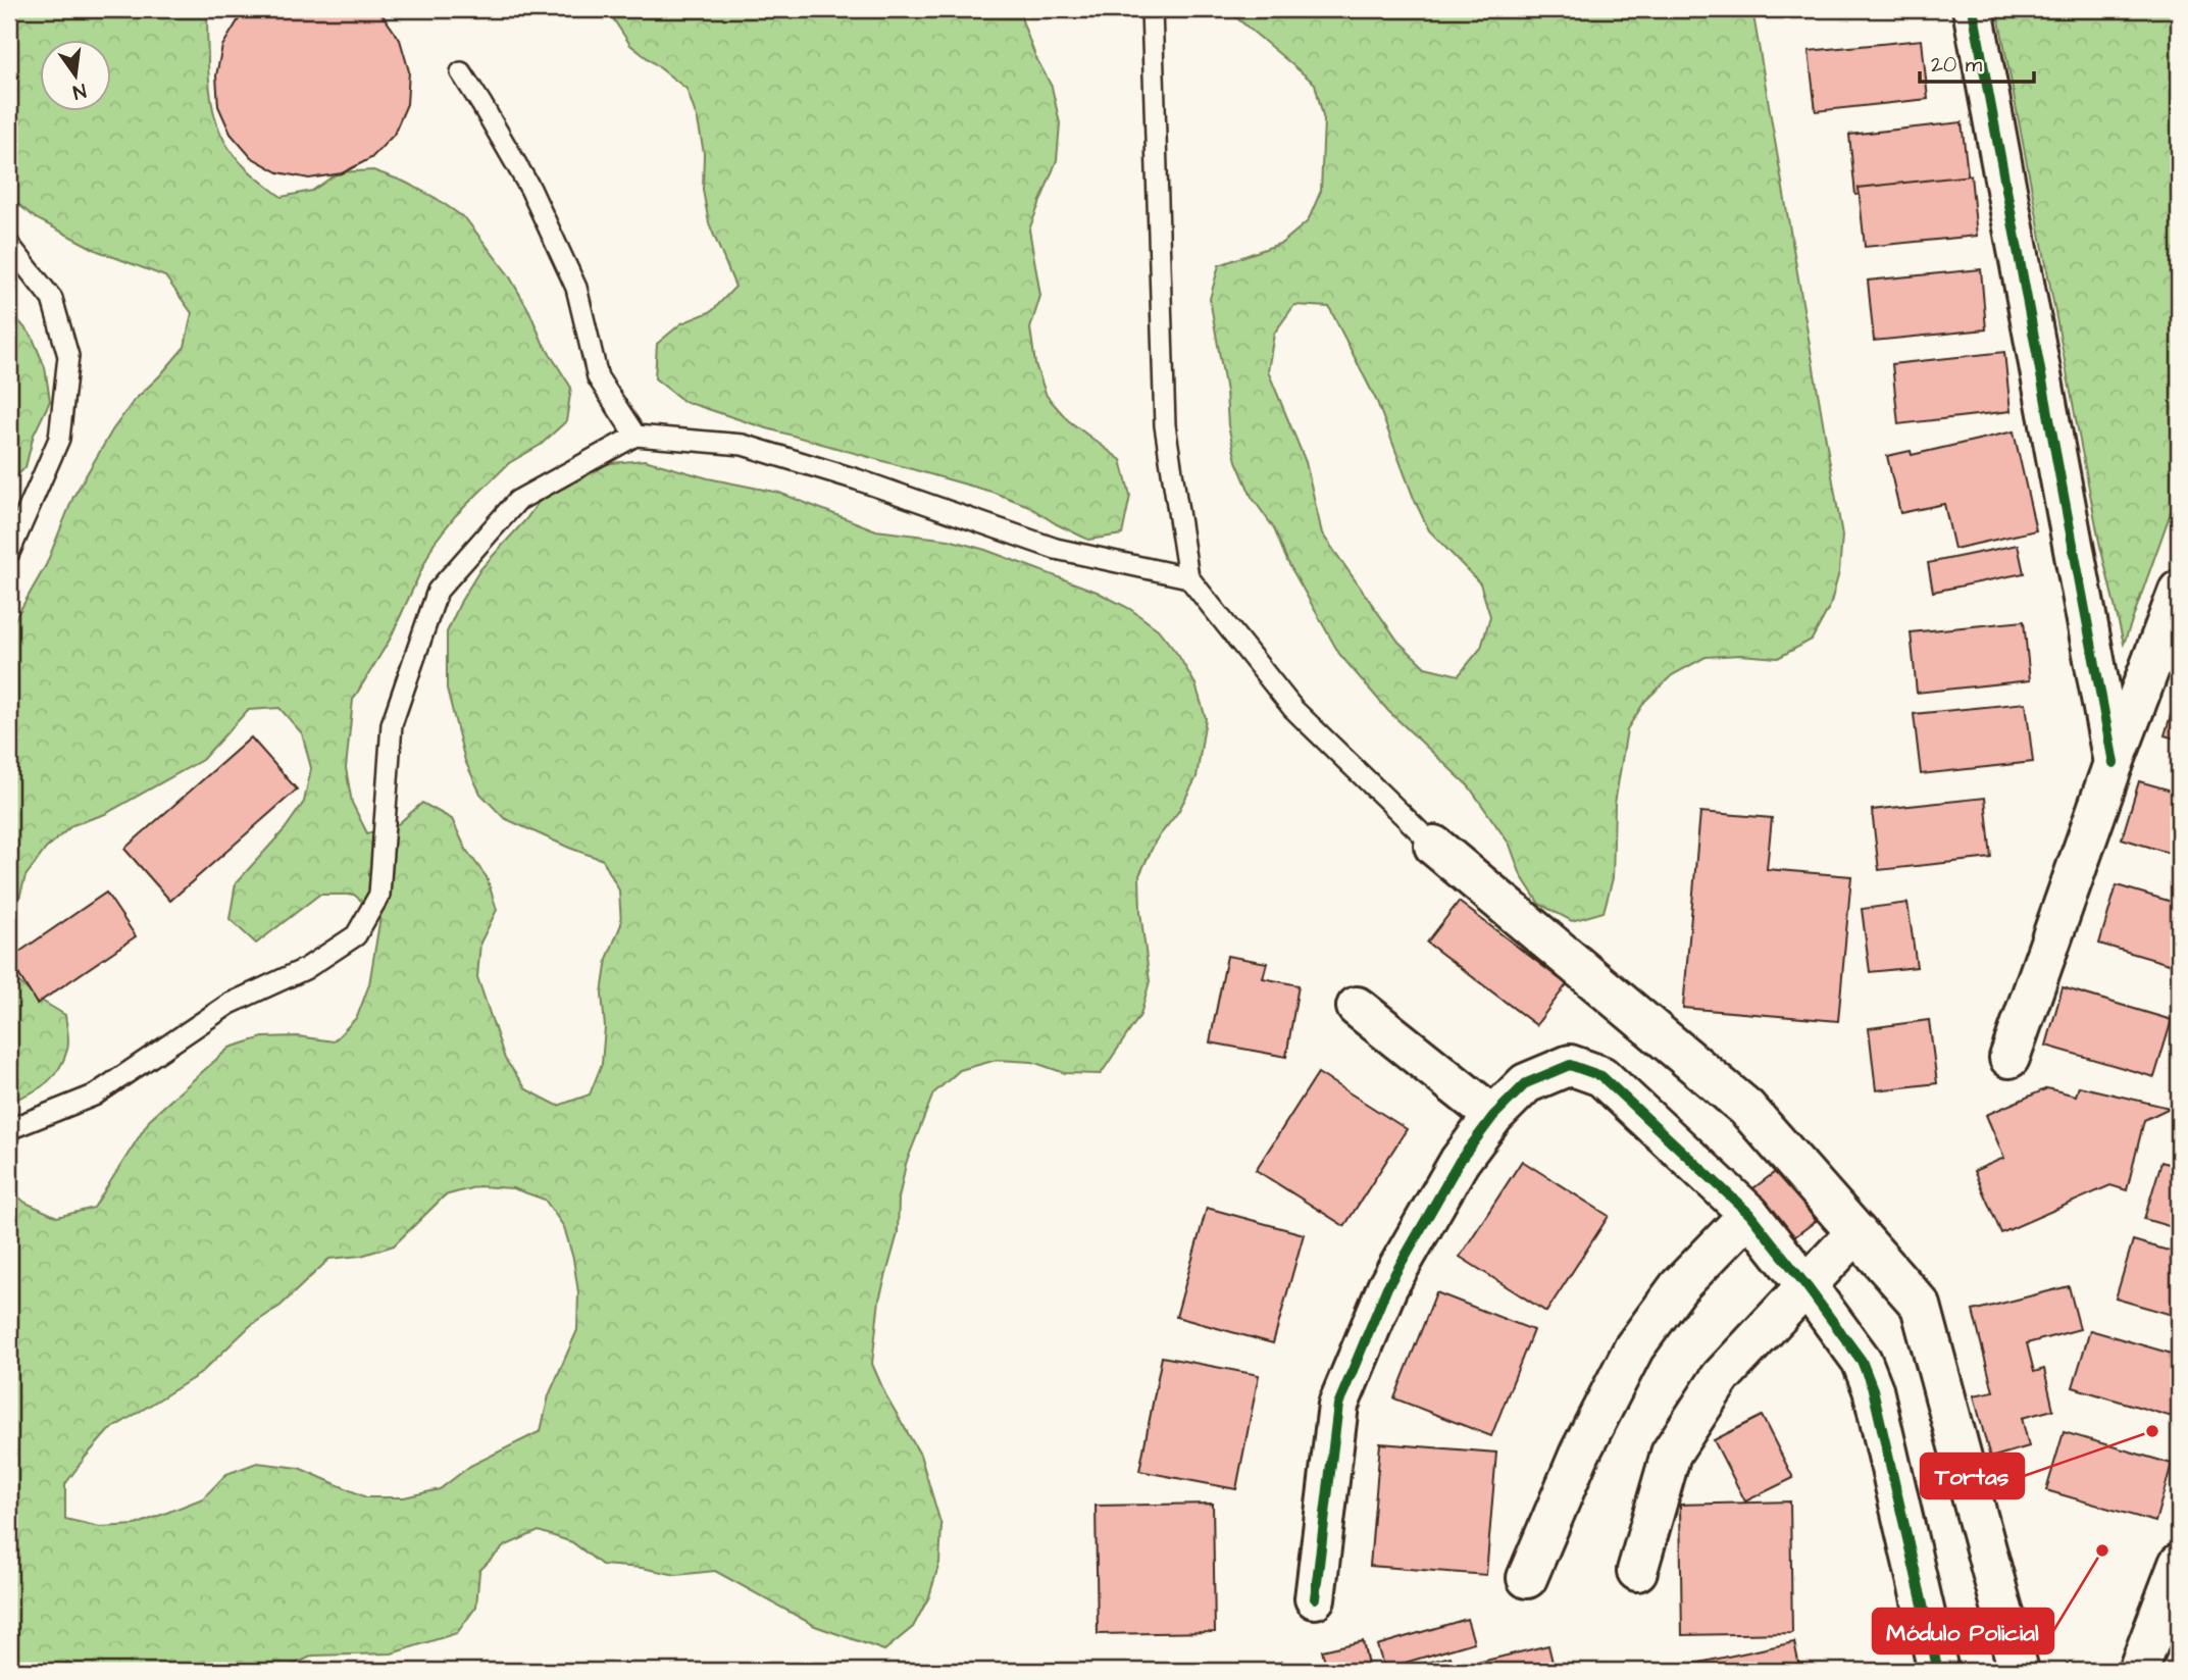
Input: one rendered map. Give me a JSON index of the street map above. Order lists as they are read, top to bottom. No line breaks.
{"places":["Tortas","Módulo Policial"],"scale_bar":"20 m","north":"bottom"}
